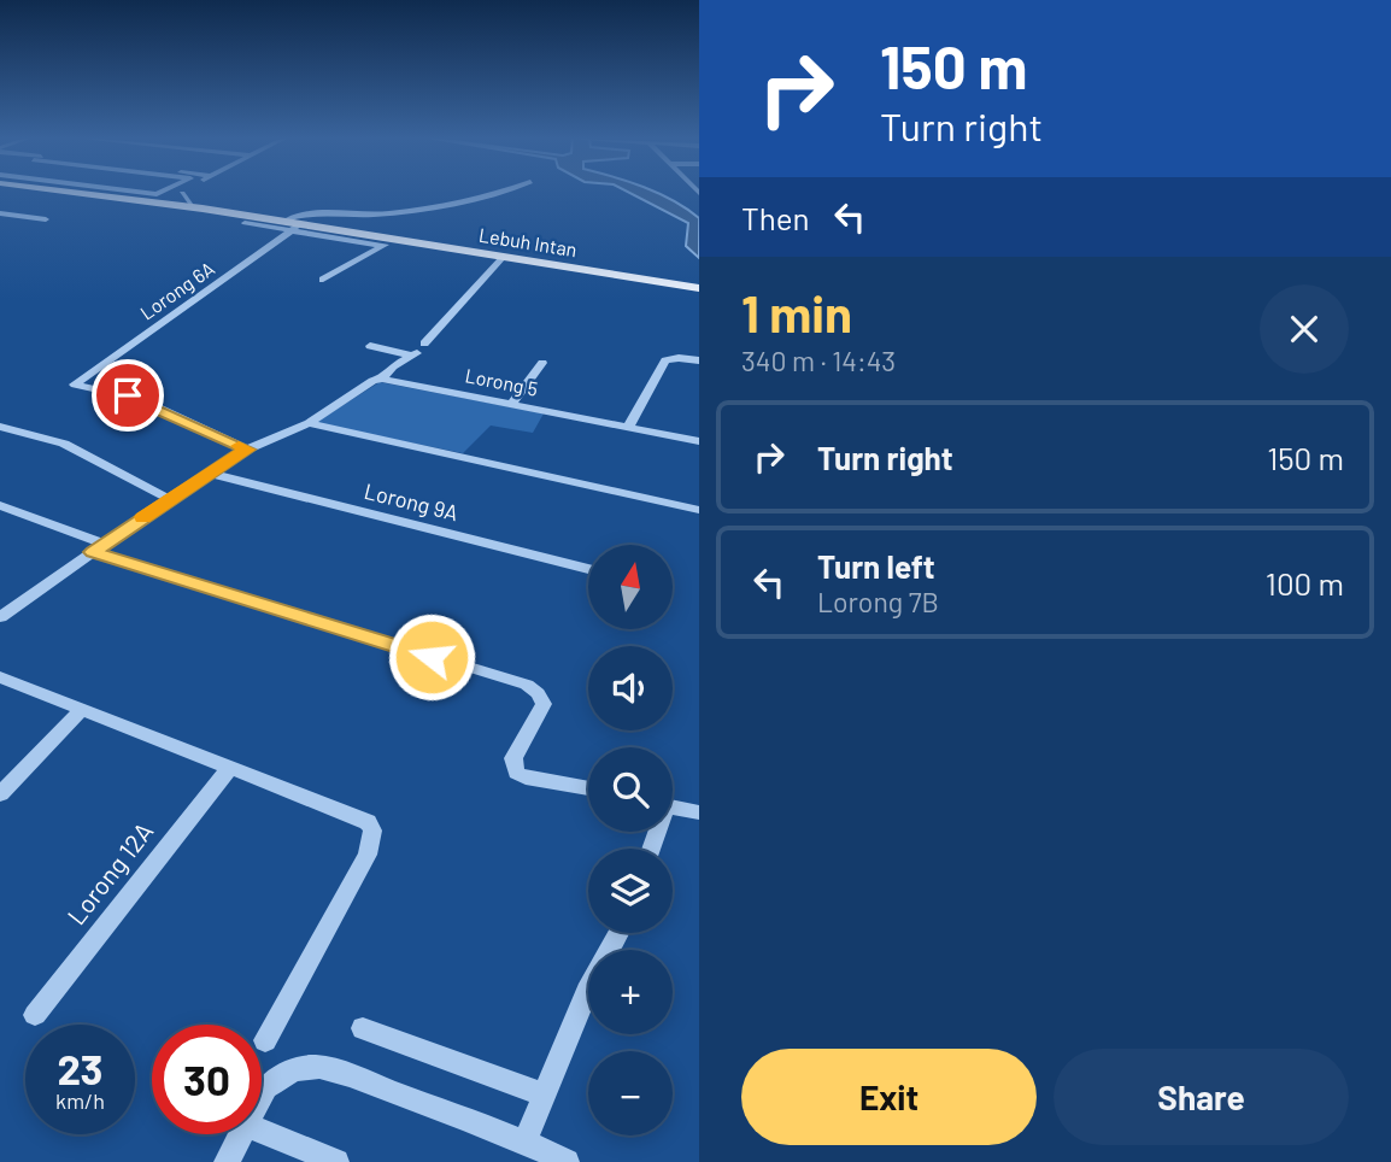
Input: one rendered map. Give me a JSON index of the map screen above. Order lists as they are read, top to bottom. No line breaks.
{"streets":{"main road":["Lebuh Intan"],"street":["Lorong 6A","Lorong 5","Lorong 9A","Lorong 12A"]},"crossings":[["Lebuh Intan","Lorong 6A"]],"north":"top","page":{"turn":["150 m","Turn right"],"then":"Then","heading":["1 min","340 m · 14:43"],"list":[{"name":"Turn right","value":"150 m"},{"name":"Turn left","note":"Lorong 7B","value":"100 m"}],"map_buttons":["+","−"],"speed":"23 km/h","limit":"30","buttons":["Exit","Share"]}}
